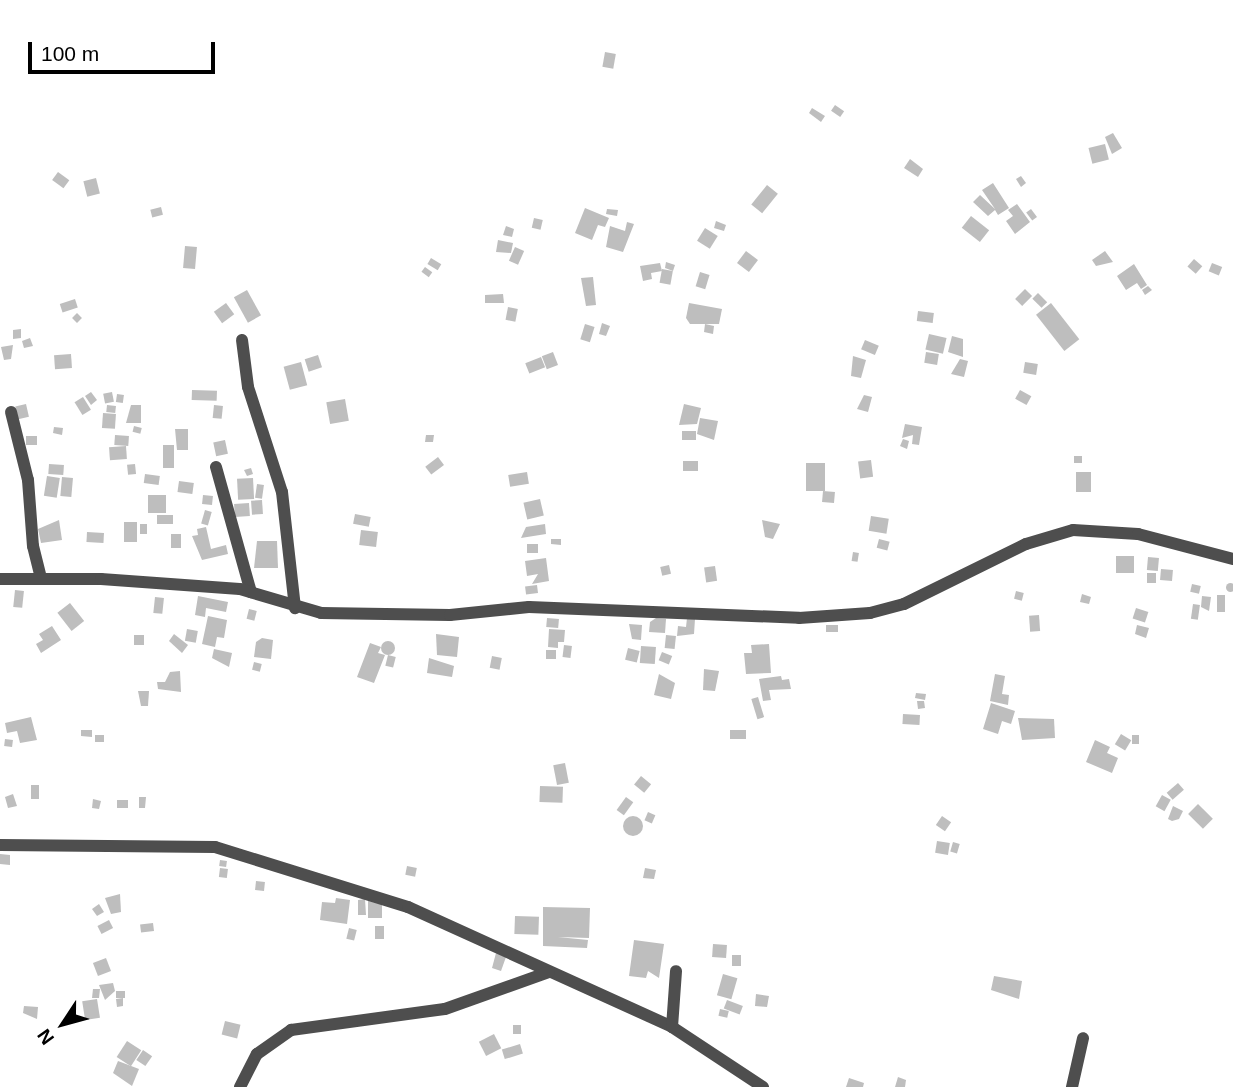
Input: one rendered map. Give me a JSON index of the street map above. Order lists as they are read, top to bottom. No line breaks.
{"scale_bar":"100 m","north":"bottom left"}
